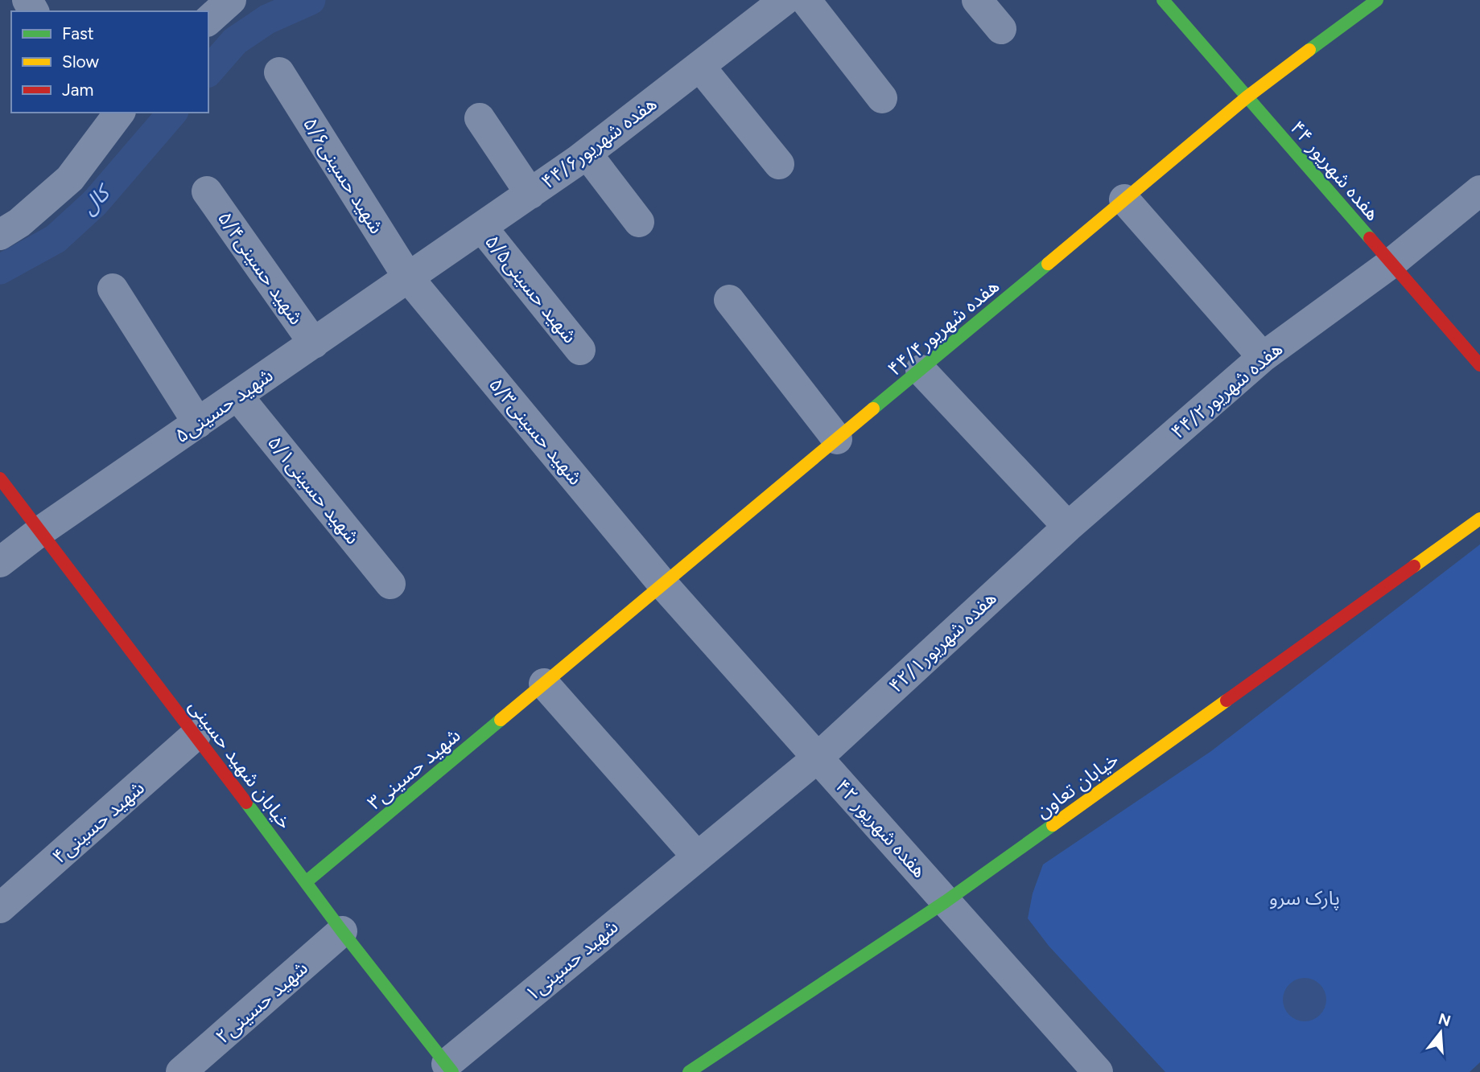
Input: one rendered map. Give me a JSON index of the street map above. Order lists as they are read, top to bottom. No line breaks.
{"streets":{"street":["هفده شهریور۴۴/۶","هفده شهریور ۴۴","شهید حسینی۵/۶","شهید حسینی۵/۴","شهید حسینی۵/۵","هفده شهریور۴۴/۴","هفده شهریور۴۴/۲","شهید حسینی۵","شهید حسینی۵/۳","شهید حسینی۵/۱","هفده شهریور۴۲/۱","خیابان شهید حسینی","شهید حسینی۳","خیابان تعاون","شهید حسینی۴","هفده شهریور ۴۲","شهید حسینی۱","شهید حسینی۲"]},"crossings":[["هفده شهریور۴۴/۶","شهید حسینی۵/۶"],["هفده شهریور۴۴/۶","شهید حسینی۵/۵"],["هفده شهریور۴۴/۶","شهید حسینی۵"],["هفده شهریور۴۴/۶","شهید حسینی۵/۳"],["هفده شهریور ۴۴","هفده شهریور۴۴/۴"],["هفده شهریور ۴۴","هفده شهریور۴۴/۲"],["شهید حسینی۵/۶","شهید حسینی۵"],["شهید حسینی۵/۶","شهید حسینی۵/۳"],["شهید حسینی۵/۴","شهید حسینی۵"],["هفده شهریور۴۴/۴","شهید حسینی۵/۳"],["هفده شهریور۴۴/۴","شهید حسینی۳"],["هفده شهریور۴۴/۴","هفده شهریور ۴۲"],["هفده شهریور۴۴/۲","هفده شهریور۴۲/۱"],["شهید حسینی۵","شهید حسینی۵/۳"],["شهید حسینی۵","شهید حسینی۵/۱"],["شهید حسینی۵","خیابان شهید حسینی"],["شهید حسینی۵/۳","شهید حسینی۳"],["شهید حسینی۵/۳","هفده شهریور ۴۲"],["هفده شهریور۴۲/۱","هفده شهریور ۴۲"],["هفده شهریور۴۲/۱","شهید حسینی۱"],["خیابان شهید حسینی","شهید حسینی۳"],["خیابان شهید حسینی","شهید حسینی۴"],["خیابان شهید حسینی","شهید حسینی۱"],["خیابان شهید حسینی","شهید حسینی۲"],["شهید حسینی۳","هفده شهریور ۴۲"],["خیابان تعاون","هفده شهریور ۴۲"]],"water":["کال"],"parks":["پارک سرو"],"legend":["Fast","Slow","Jam"],"north":"top"}
